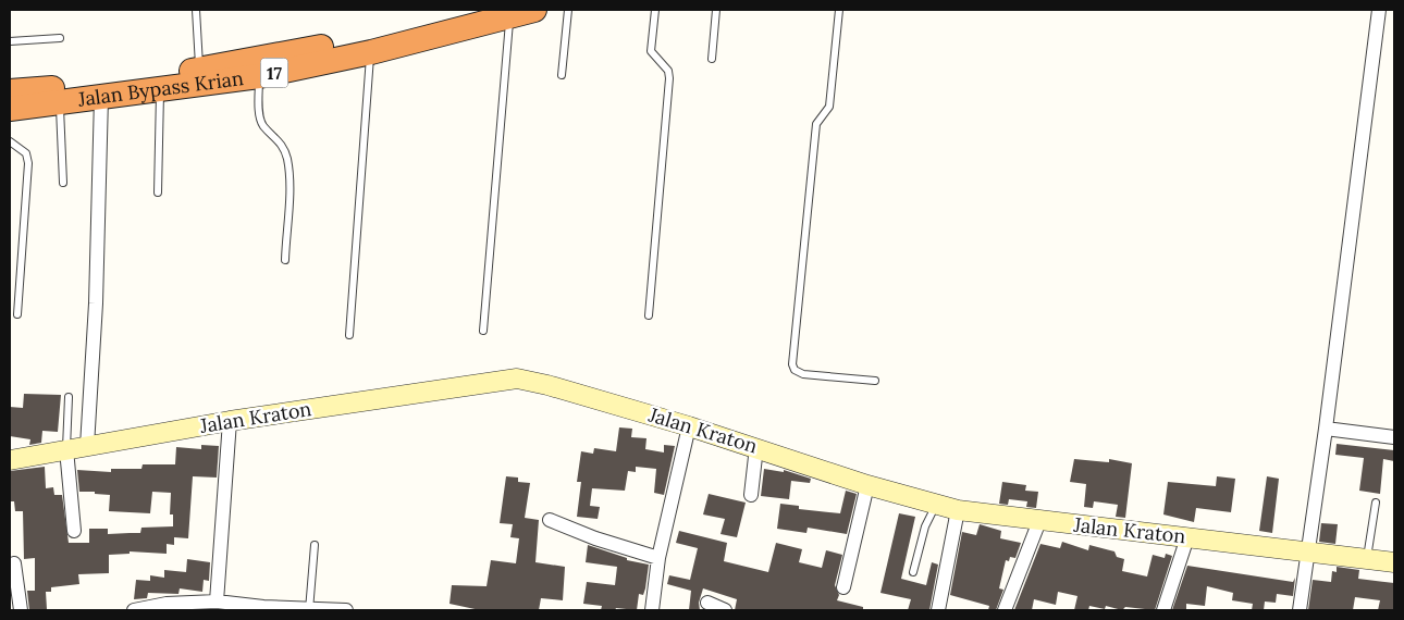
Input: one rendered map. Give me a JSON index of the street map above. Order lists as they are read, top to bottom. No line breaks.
{"streets":{"highway":["17","Jalan Bypass Krian"],"street":["Jalan Kraton"]}}
